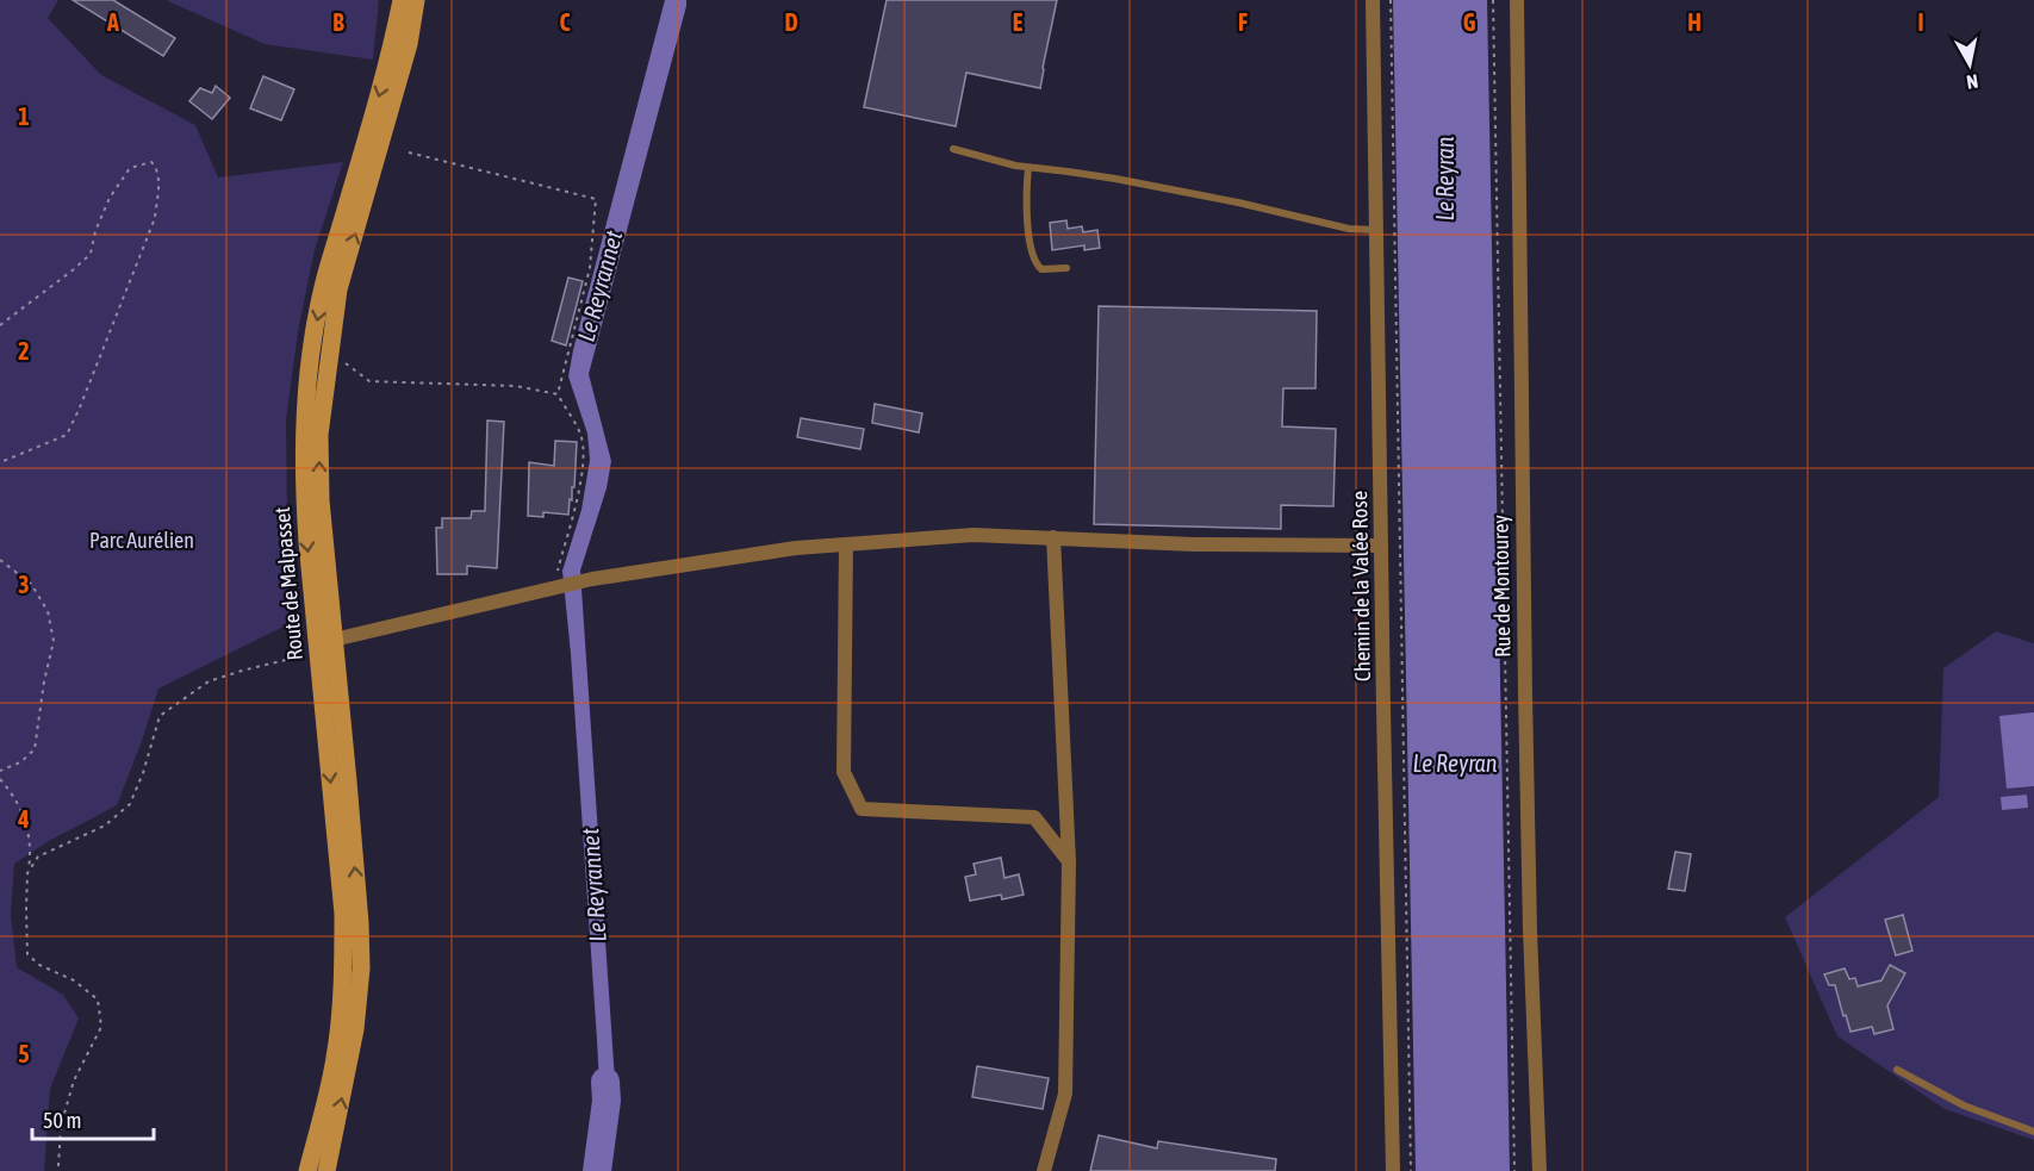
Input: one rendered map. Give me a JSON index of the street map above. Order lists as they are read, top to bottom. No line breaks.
{"streets":{"main road":["Route de Malpasset"],"street":["Chemin de la Valée Rose","Rue de Montourey"]},"water":["Le Reyran","Le Reyrannet"],"parks":["Parc Aurélien"],"scale_bar":"50 m","north":"bottom","grid":{"columns":["A","B","C","D","E","F","G","H","I"],"rows":["1","2","3","4","5"]}}
